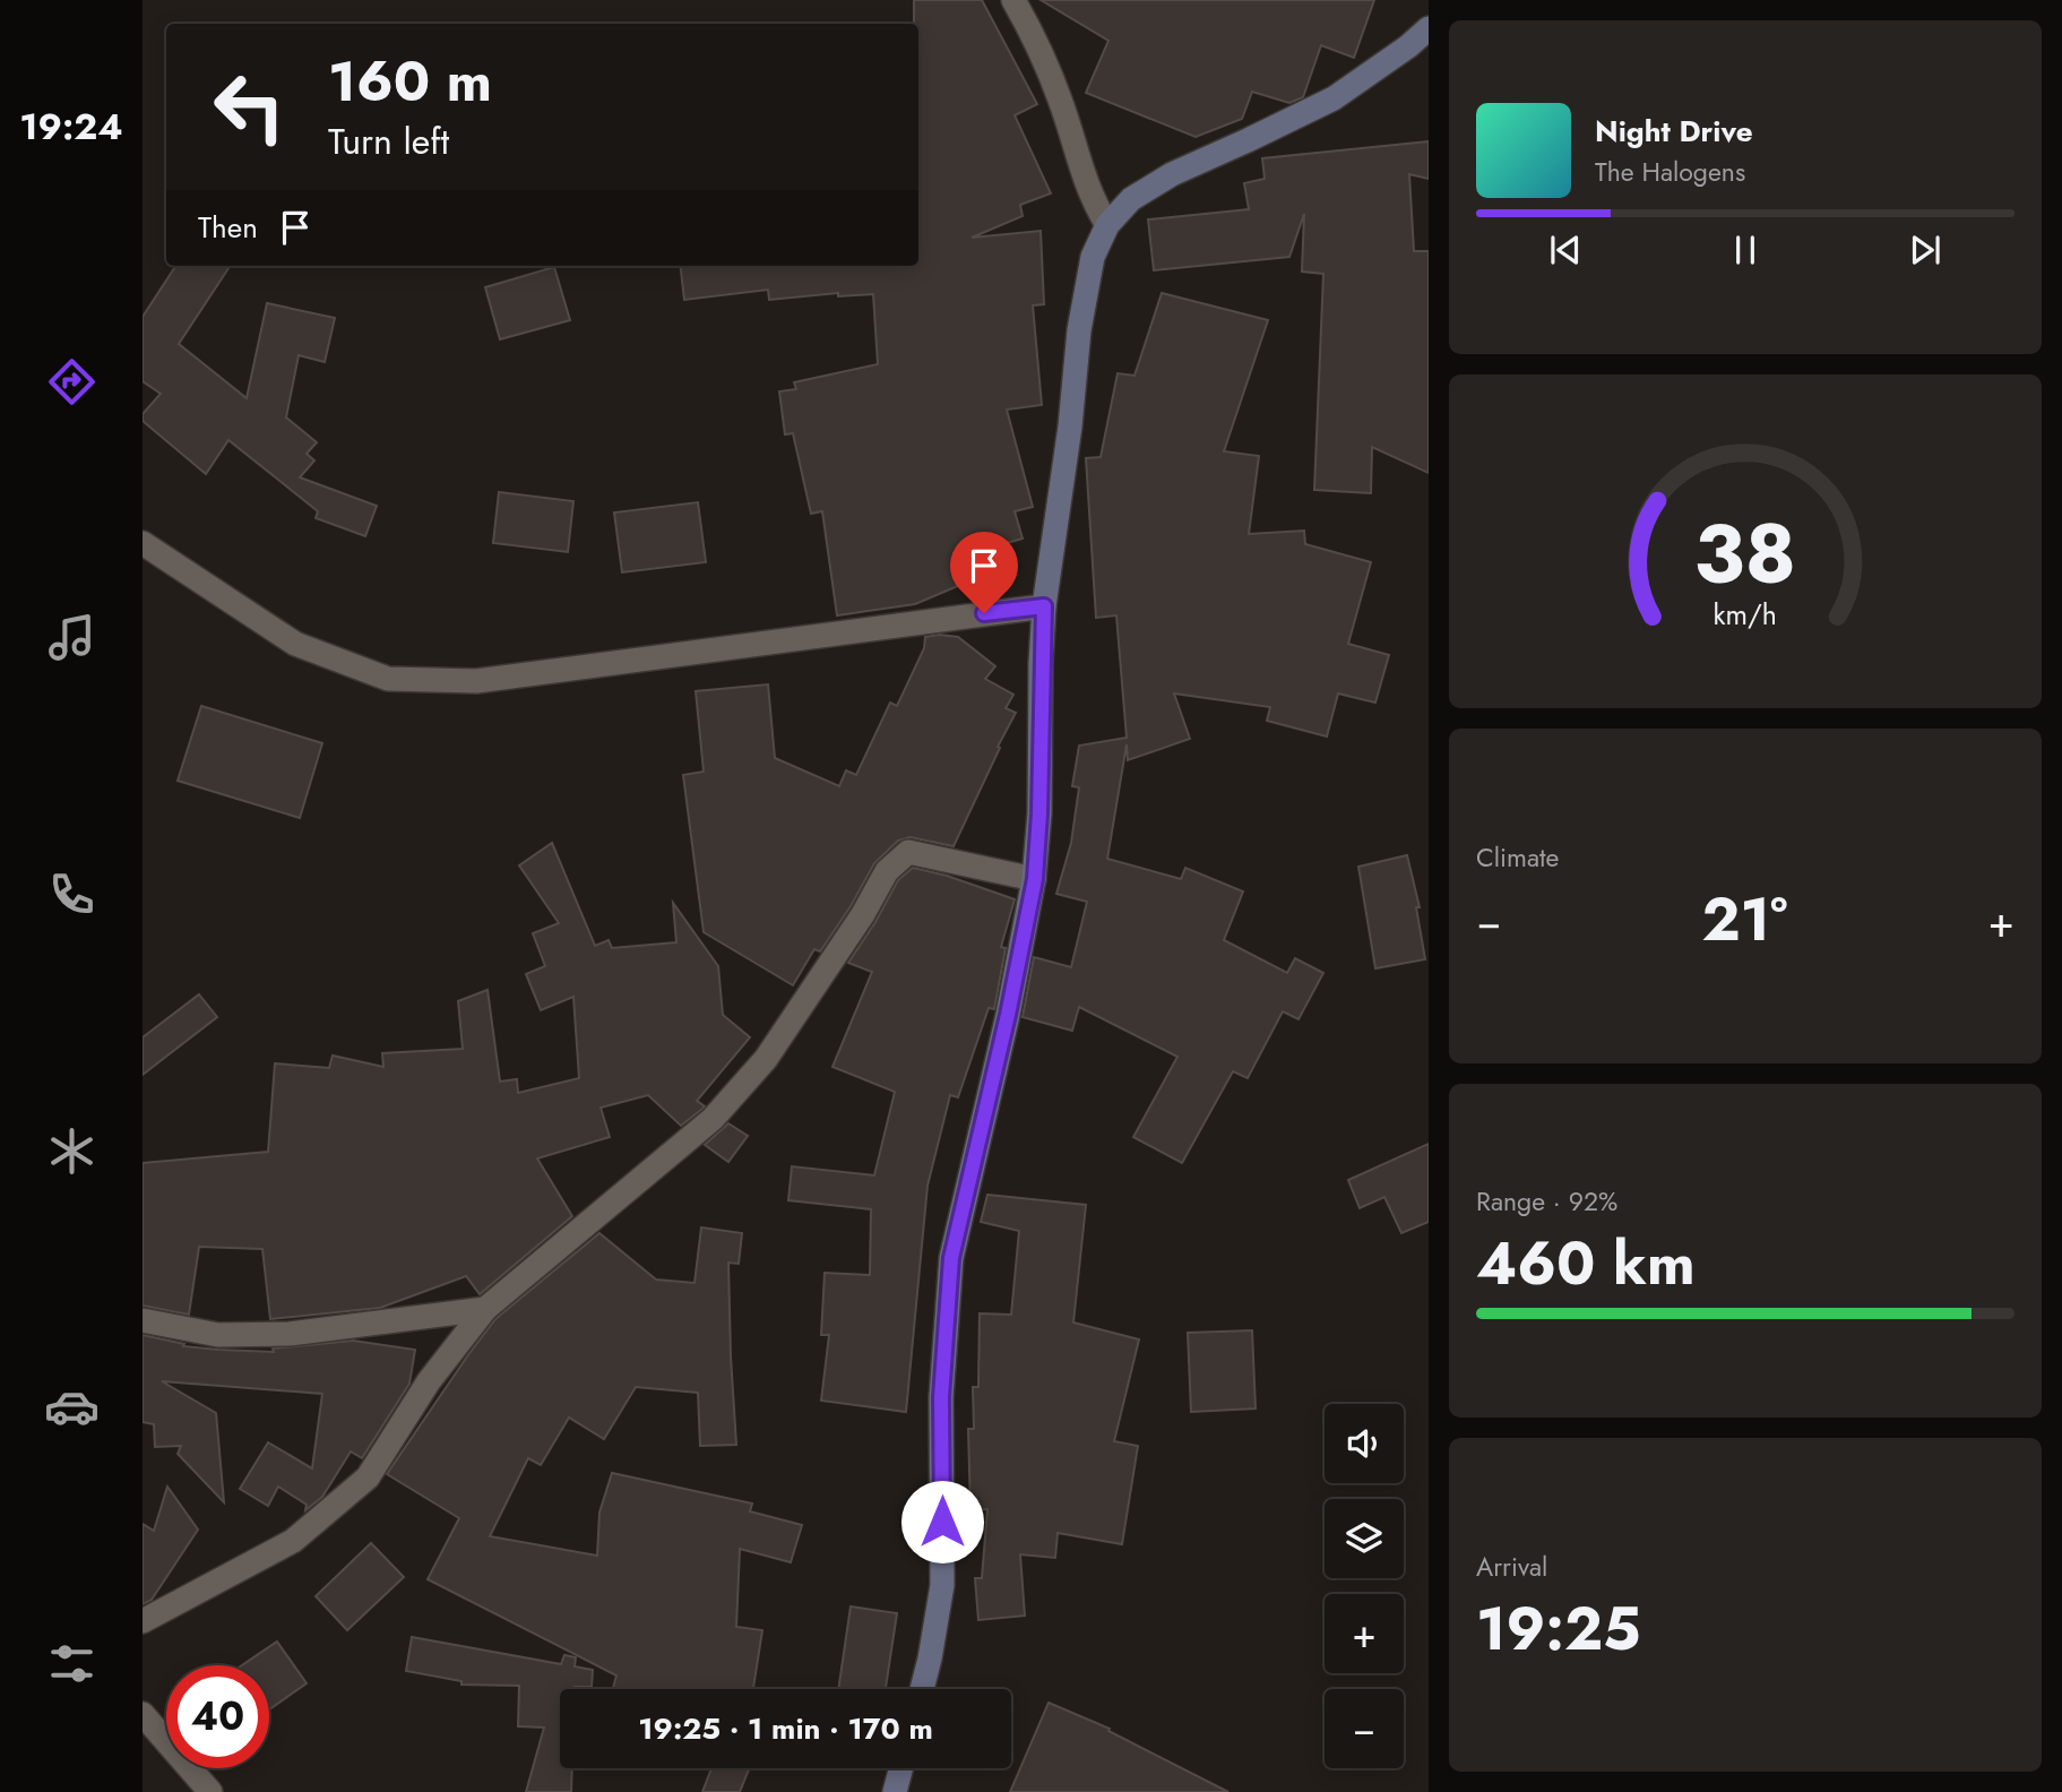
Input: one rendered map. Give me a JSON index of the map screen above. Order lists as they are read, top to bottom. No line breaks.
{"page":{"tabs":"19:24","turn":["160 m","Turn left"],"song":["Night Drive","The Halogens"],"then":"Then","tile":["Climate",["Range · 92%","460 km"],["Arrival","19:25"]],"heat":["−","21°","+"],"map_buttons":["+","−"],"limit":"40","trip":"19:25 · 1 min · 170 m","gauge":["38","km/h"]}}
